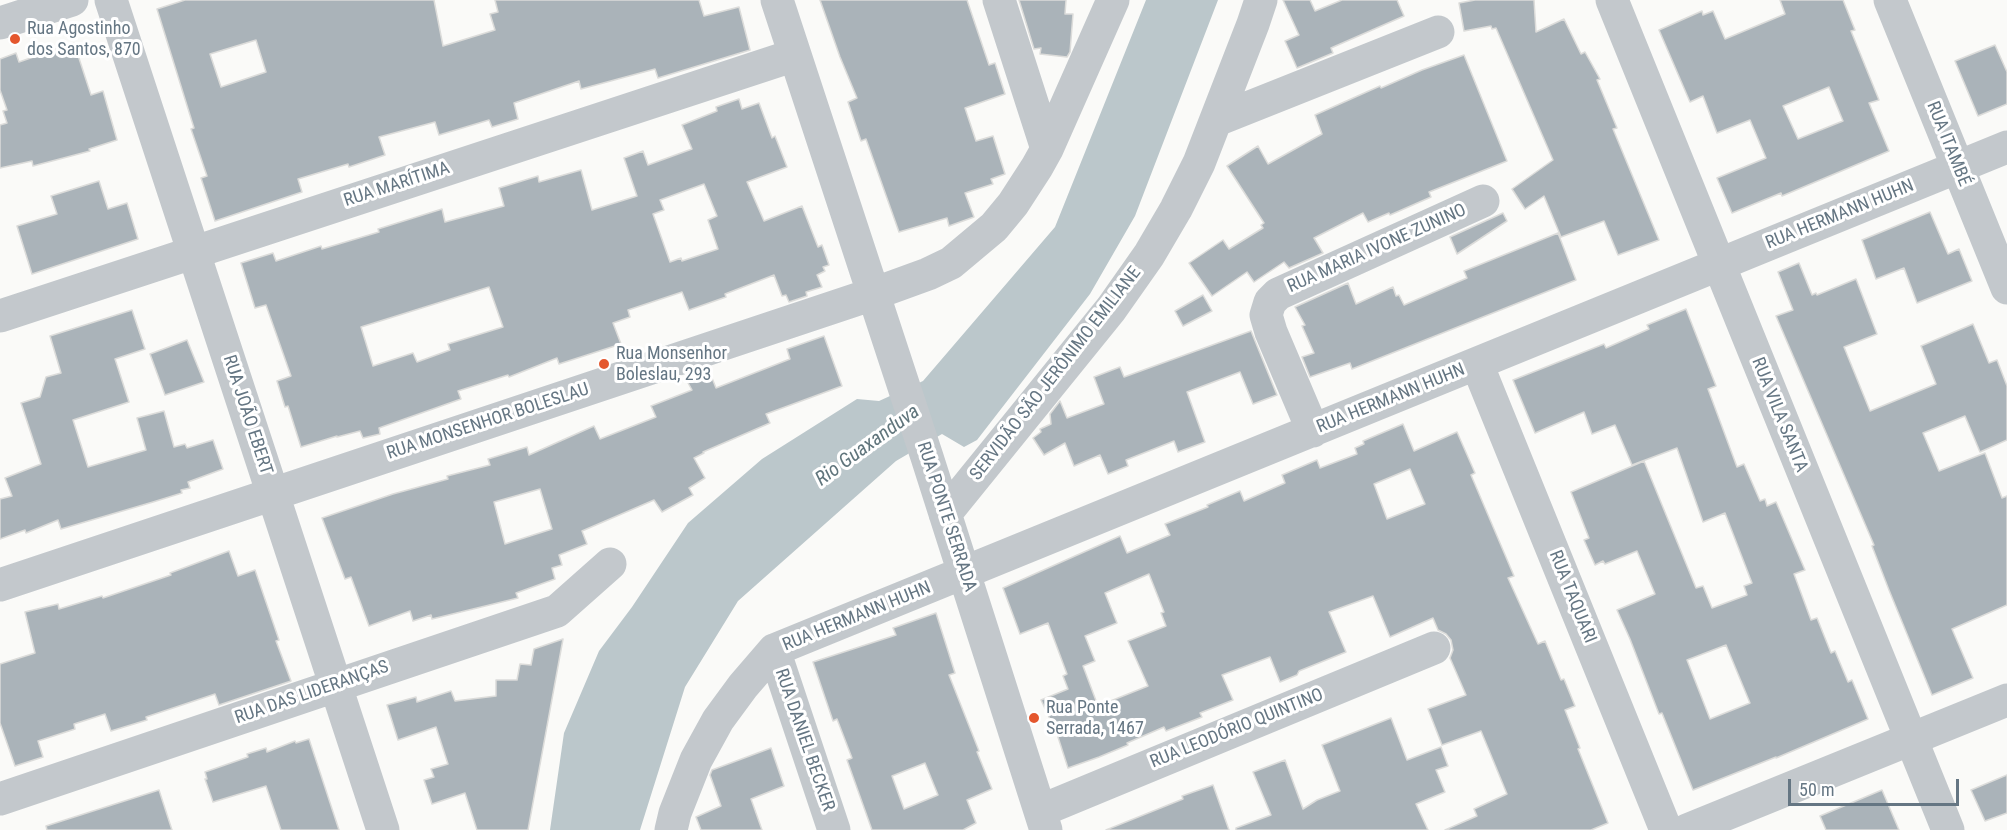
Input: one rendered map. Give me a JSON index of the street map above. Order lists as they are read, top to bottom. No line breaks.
{"streets":{"street":["RUA ITAMBÉ","RUA MARÍTIMA","RUA HERMANN HUHN","RUA MARIA IVONE ZUNINO","SERVIDÃO SÃO JERÔNIMO EMILIANE","RUA JOÃO EBERT","RUA VILA SANTA","RUA MONSENHOR BOLESLAU","RUA PONTE SERRADA","RUA TAQUARI","RUA DAS LIDERANÇAS","RUA LEODÓRIO QUINTINO","RUA DANIEL BECKER"]},"crossings":[["RUA ITAMBÉ","RUA HERMANN HUHN"],["RUA MARÍTIMA","RUA JOÃO EBERT"],["RUA MARÍTIMA","RUA PONTE SERRADA"],["RUA HERMANN HUHN","RUA MARIA IVONE ZUNINO"],["RUA HERMANN HUHN","RUA VILA SANTA"],["RUA HERMANN HUHN","RUA PONTE SERRADA"],["RUA HERMANN HUHN","RUA TAQUARI"],["RUA HERMANN HUHN","RUA DANIEL BECKER"],["SERVIDÃO SÃO JERÔNIMO EMILIANE","RUA PONTE SERRADA"],["RUA JOÃO EBERT","RUA MONSENHOR BOLESLAU"],["RUA JOÃO EBERT","RUA DAS LIDERANÇAS"],["RUA MONSENHOR BOLESLAU","RUA PONTE SERRADA"],["RUA PONTE SERRADA","RUA LEODÓRIO QUINTINO"]],"water":["Rio Guaxanduva"],"places":["Rua Agostinho dos Santos, 870","Rua Monsenhor Boleslau, 293","Rua Ponte Serrada, 1467"],"scale_bar":"50 m"}
